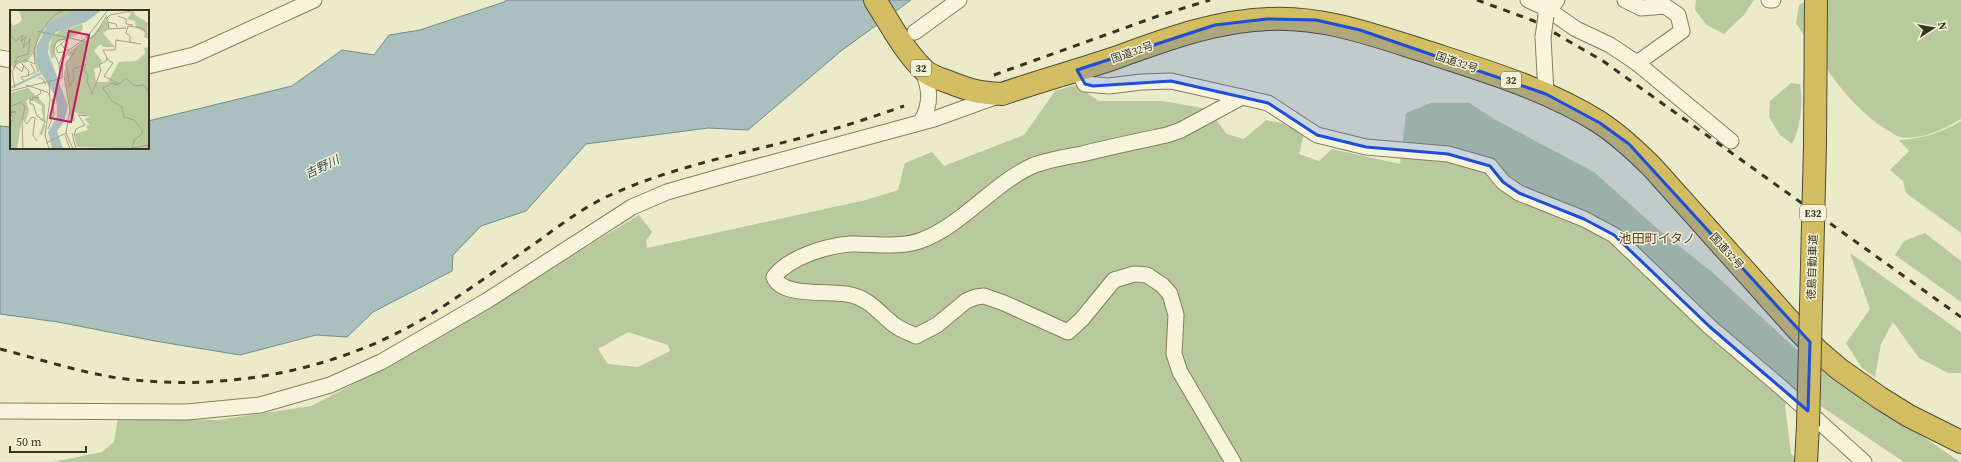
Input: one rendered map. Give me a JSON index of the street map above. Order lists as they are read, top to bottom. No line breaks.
{"streets":{"highway":["国道32号","32","E32","徳島自動車道"]},"districts":["池田町イタノ"],"water":["吉野川"],"scale_bar":"50 m","north":"right"}
